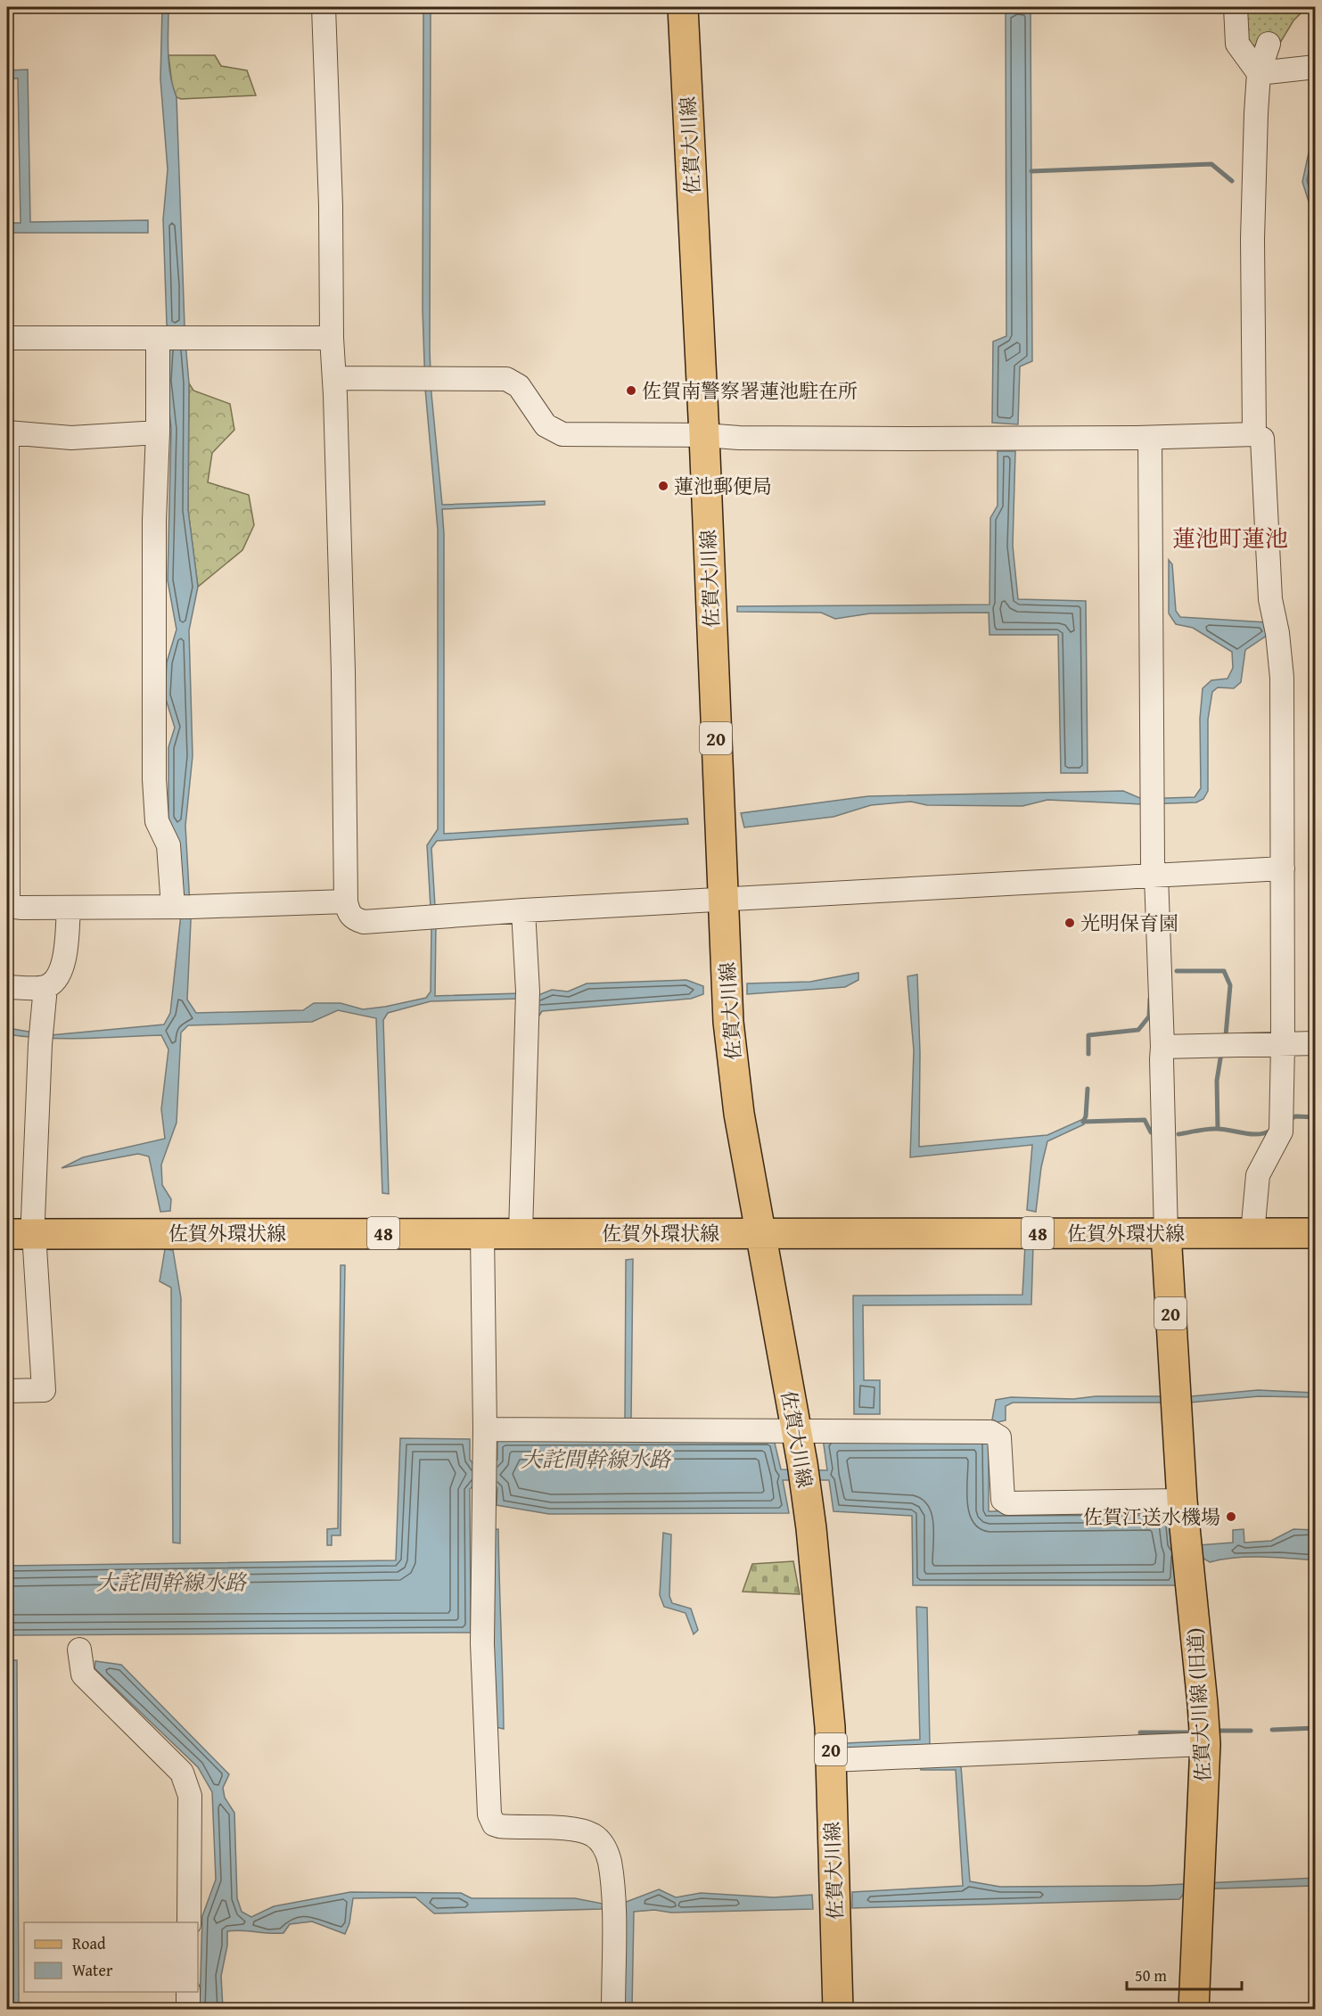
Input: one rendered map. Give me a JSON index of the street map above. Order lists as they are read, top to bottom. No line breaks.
{"streets":{"main road":["佐賀大川線","20","佐賀外環状線","48","佐賀大川線 (旧道)"]},"crossings":[["佐賀大川線","佐賀外環状線"],["20","佐賀外環状線"],["20","佐賀大川線 (旧道)"]],"districts":["蓮池町蓮池"],"water":["大詫間幹線水路"],"places":["佐賀南警察署蓮池駐在所","蓮池郵便局","光明保育園","佐賀江送水機場"],"legend":["Road","Water"],"scale_bar":"50 m"}
